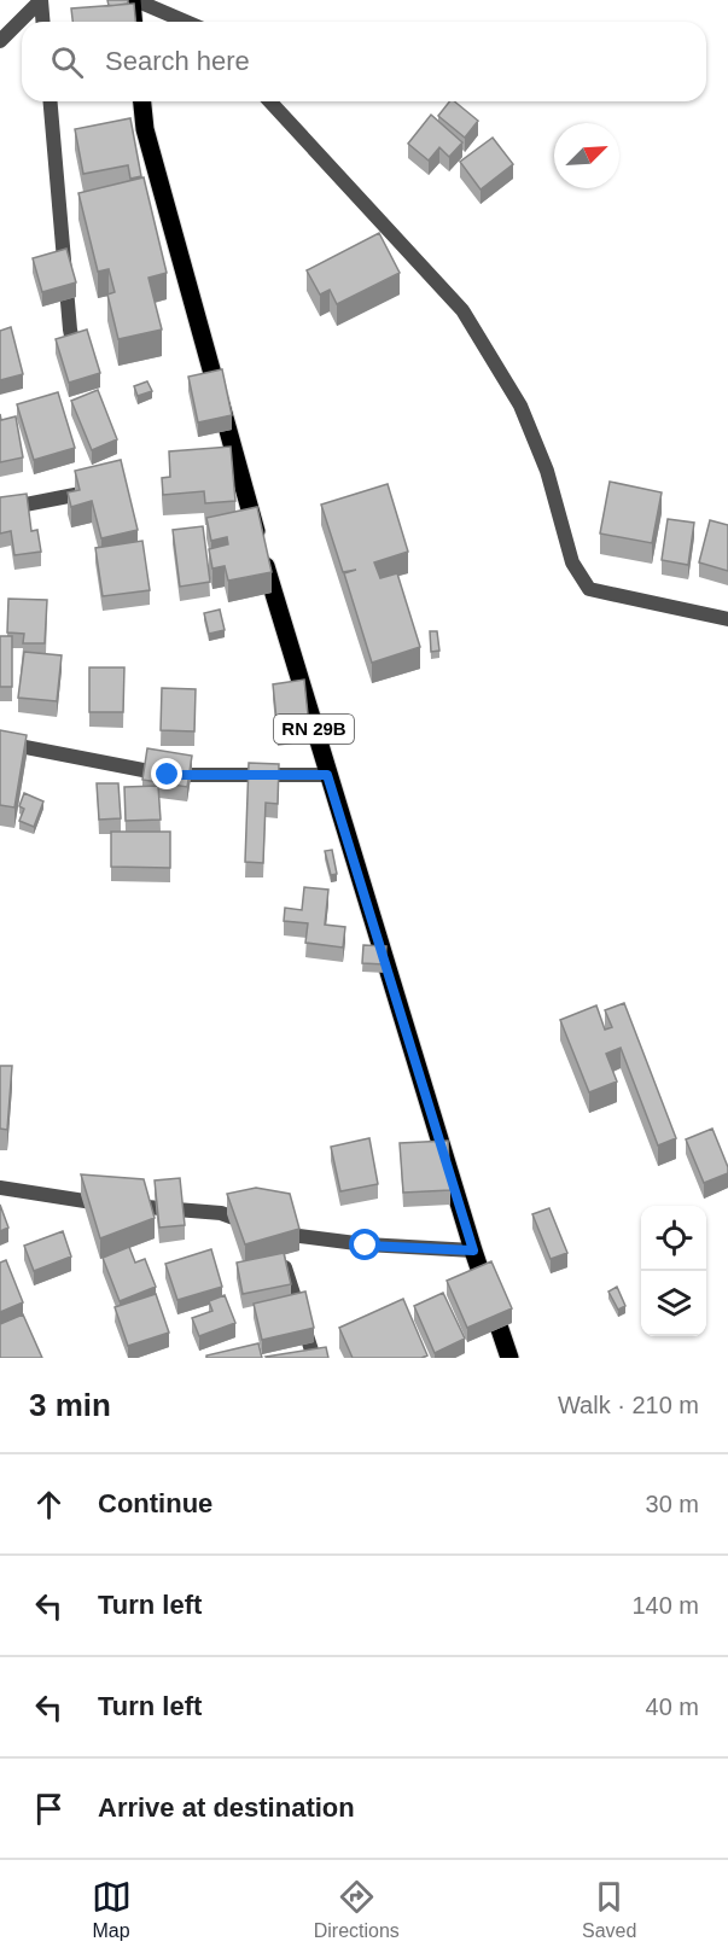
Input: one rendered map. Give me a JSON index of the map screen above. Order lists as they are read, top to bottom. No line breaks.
{"streets":{"main road":["RN 29B"]},"north":"top right","page":{"search":"Search here","heading":["3 min","Walk · 210 m"],"list":[["Continue","30 m"],["Turn left","140 m"],["Turn left","40 m"],"Arrive at destination"],"nav":["Map","Directions","Saved"]}}
